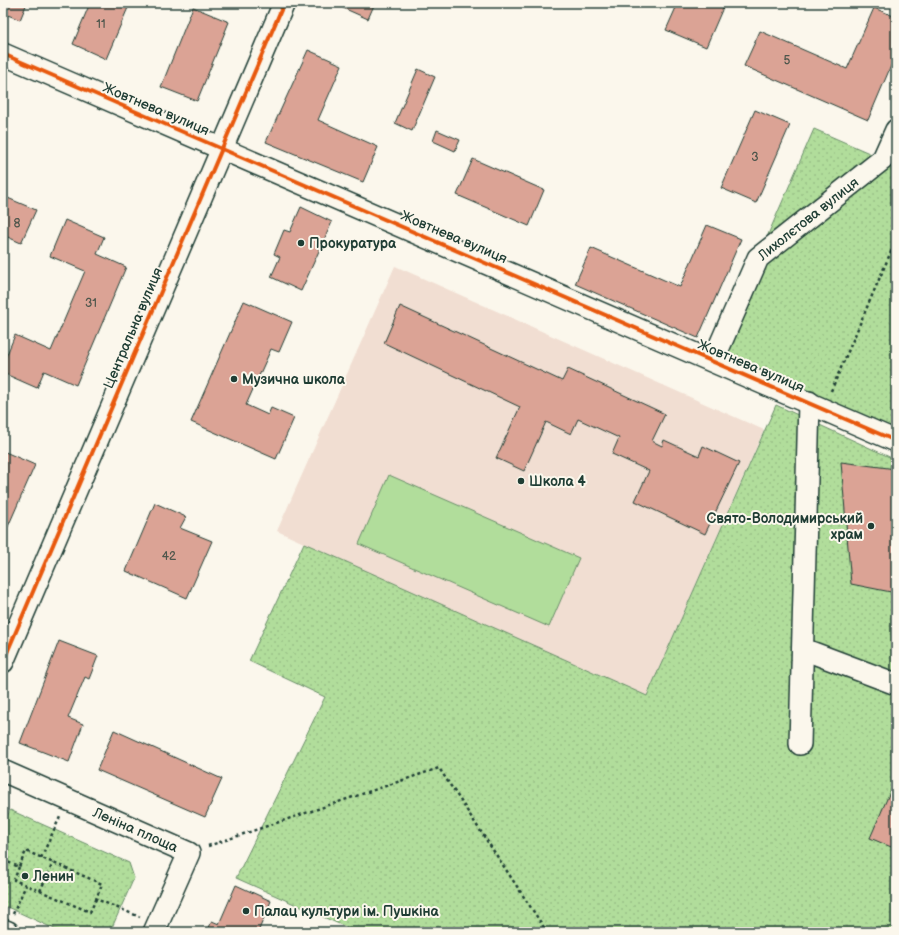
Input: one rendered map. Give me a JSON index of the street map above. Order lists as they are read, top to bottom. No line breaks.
{"streets":{"street":["Жовтнева вулиця","Лихолєтова вулиця","Центральна вулиця","Леніна площа"]},"crossings":[["Жовтнева вулиця","Лихолєтова вулиця"],["Жовтнева вулиця","Центральна вулиця"]],"places":["Прокуратура","Музична школа","Школа 4","Свято-Володимирський храм","Ленин","Палац культури ім. Пушкіна"],"house_numbers":["11","5","3","8","31","42"]}
